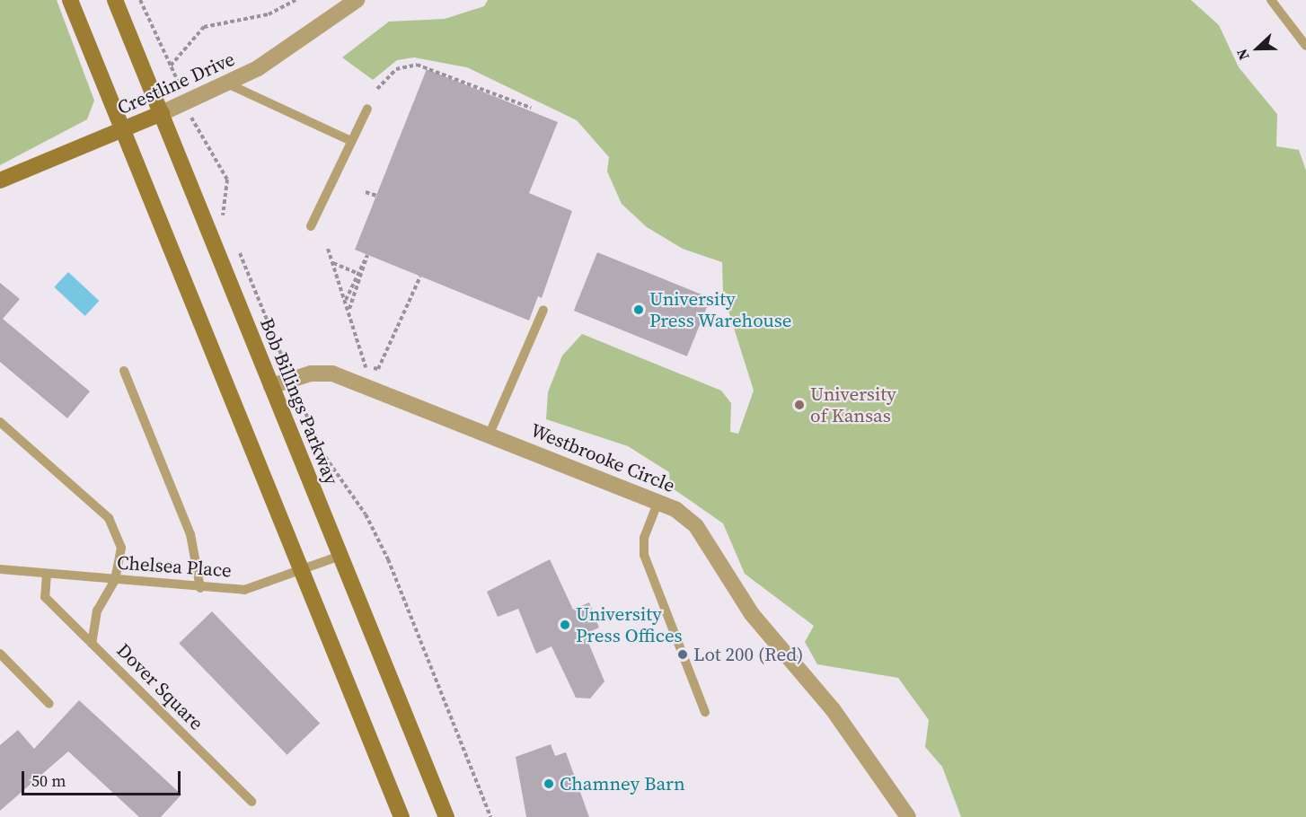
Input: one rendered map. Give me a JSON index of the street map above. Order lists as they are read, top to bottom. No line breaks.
{"streets":{"main road":["Crestline Drive","Bob Billings Parkway"],"street":["Westbrooke Circle"],"lane":["Chelsea Place","Dover Square"]},"crossings":[["Crestline Drive","Bob Billings Parkway"],["Bob Billings Parkway","Westbrooke Circle"],["Bob Billings Parkway","Chelsea Place"],["Chelsea Place","Dover Square"]],"places":["University Press Warehouse","University of Kansas","University Press Offices","Lot 200 (Red)","Chamney Barn"],"scale_bar":"50 m","north":"left"}
